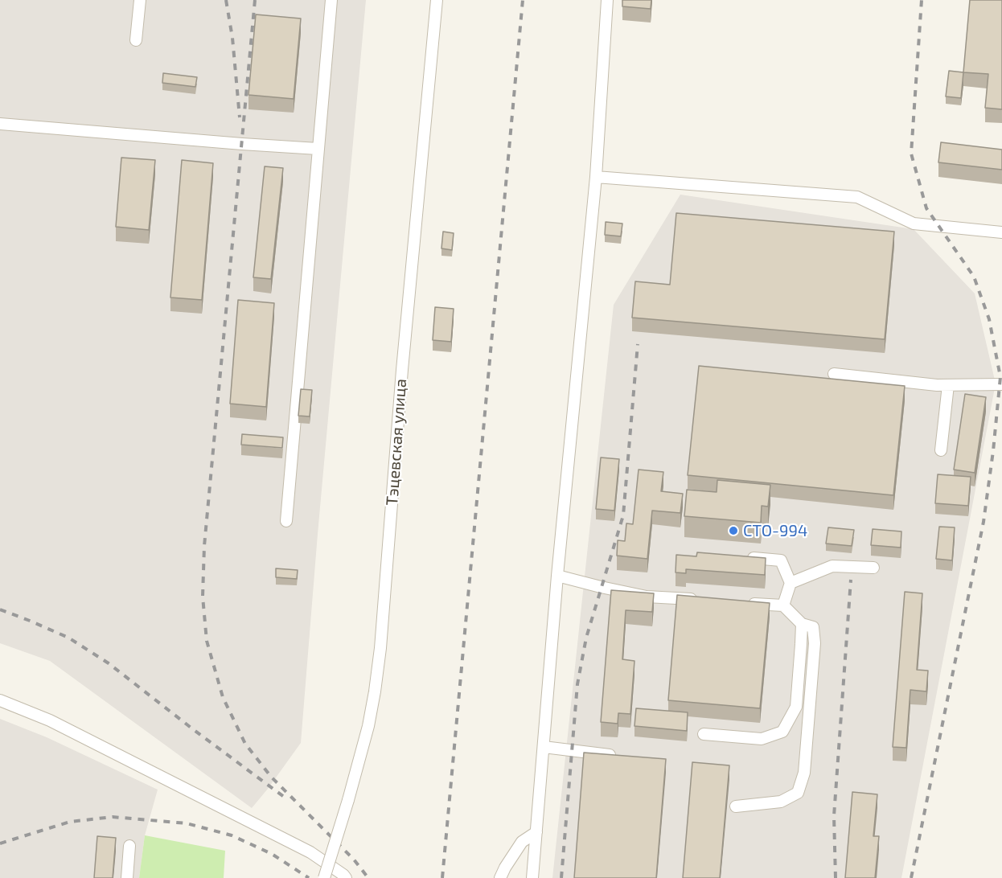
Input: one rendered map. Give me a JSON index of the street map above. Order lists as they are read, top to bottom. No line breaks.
{"streets":{"street":["Тэцевская улица"]},"places":["СТО-994"]}
